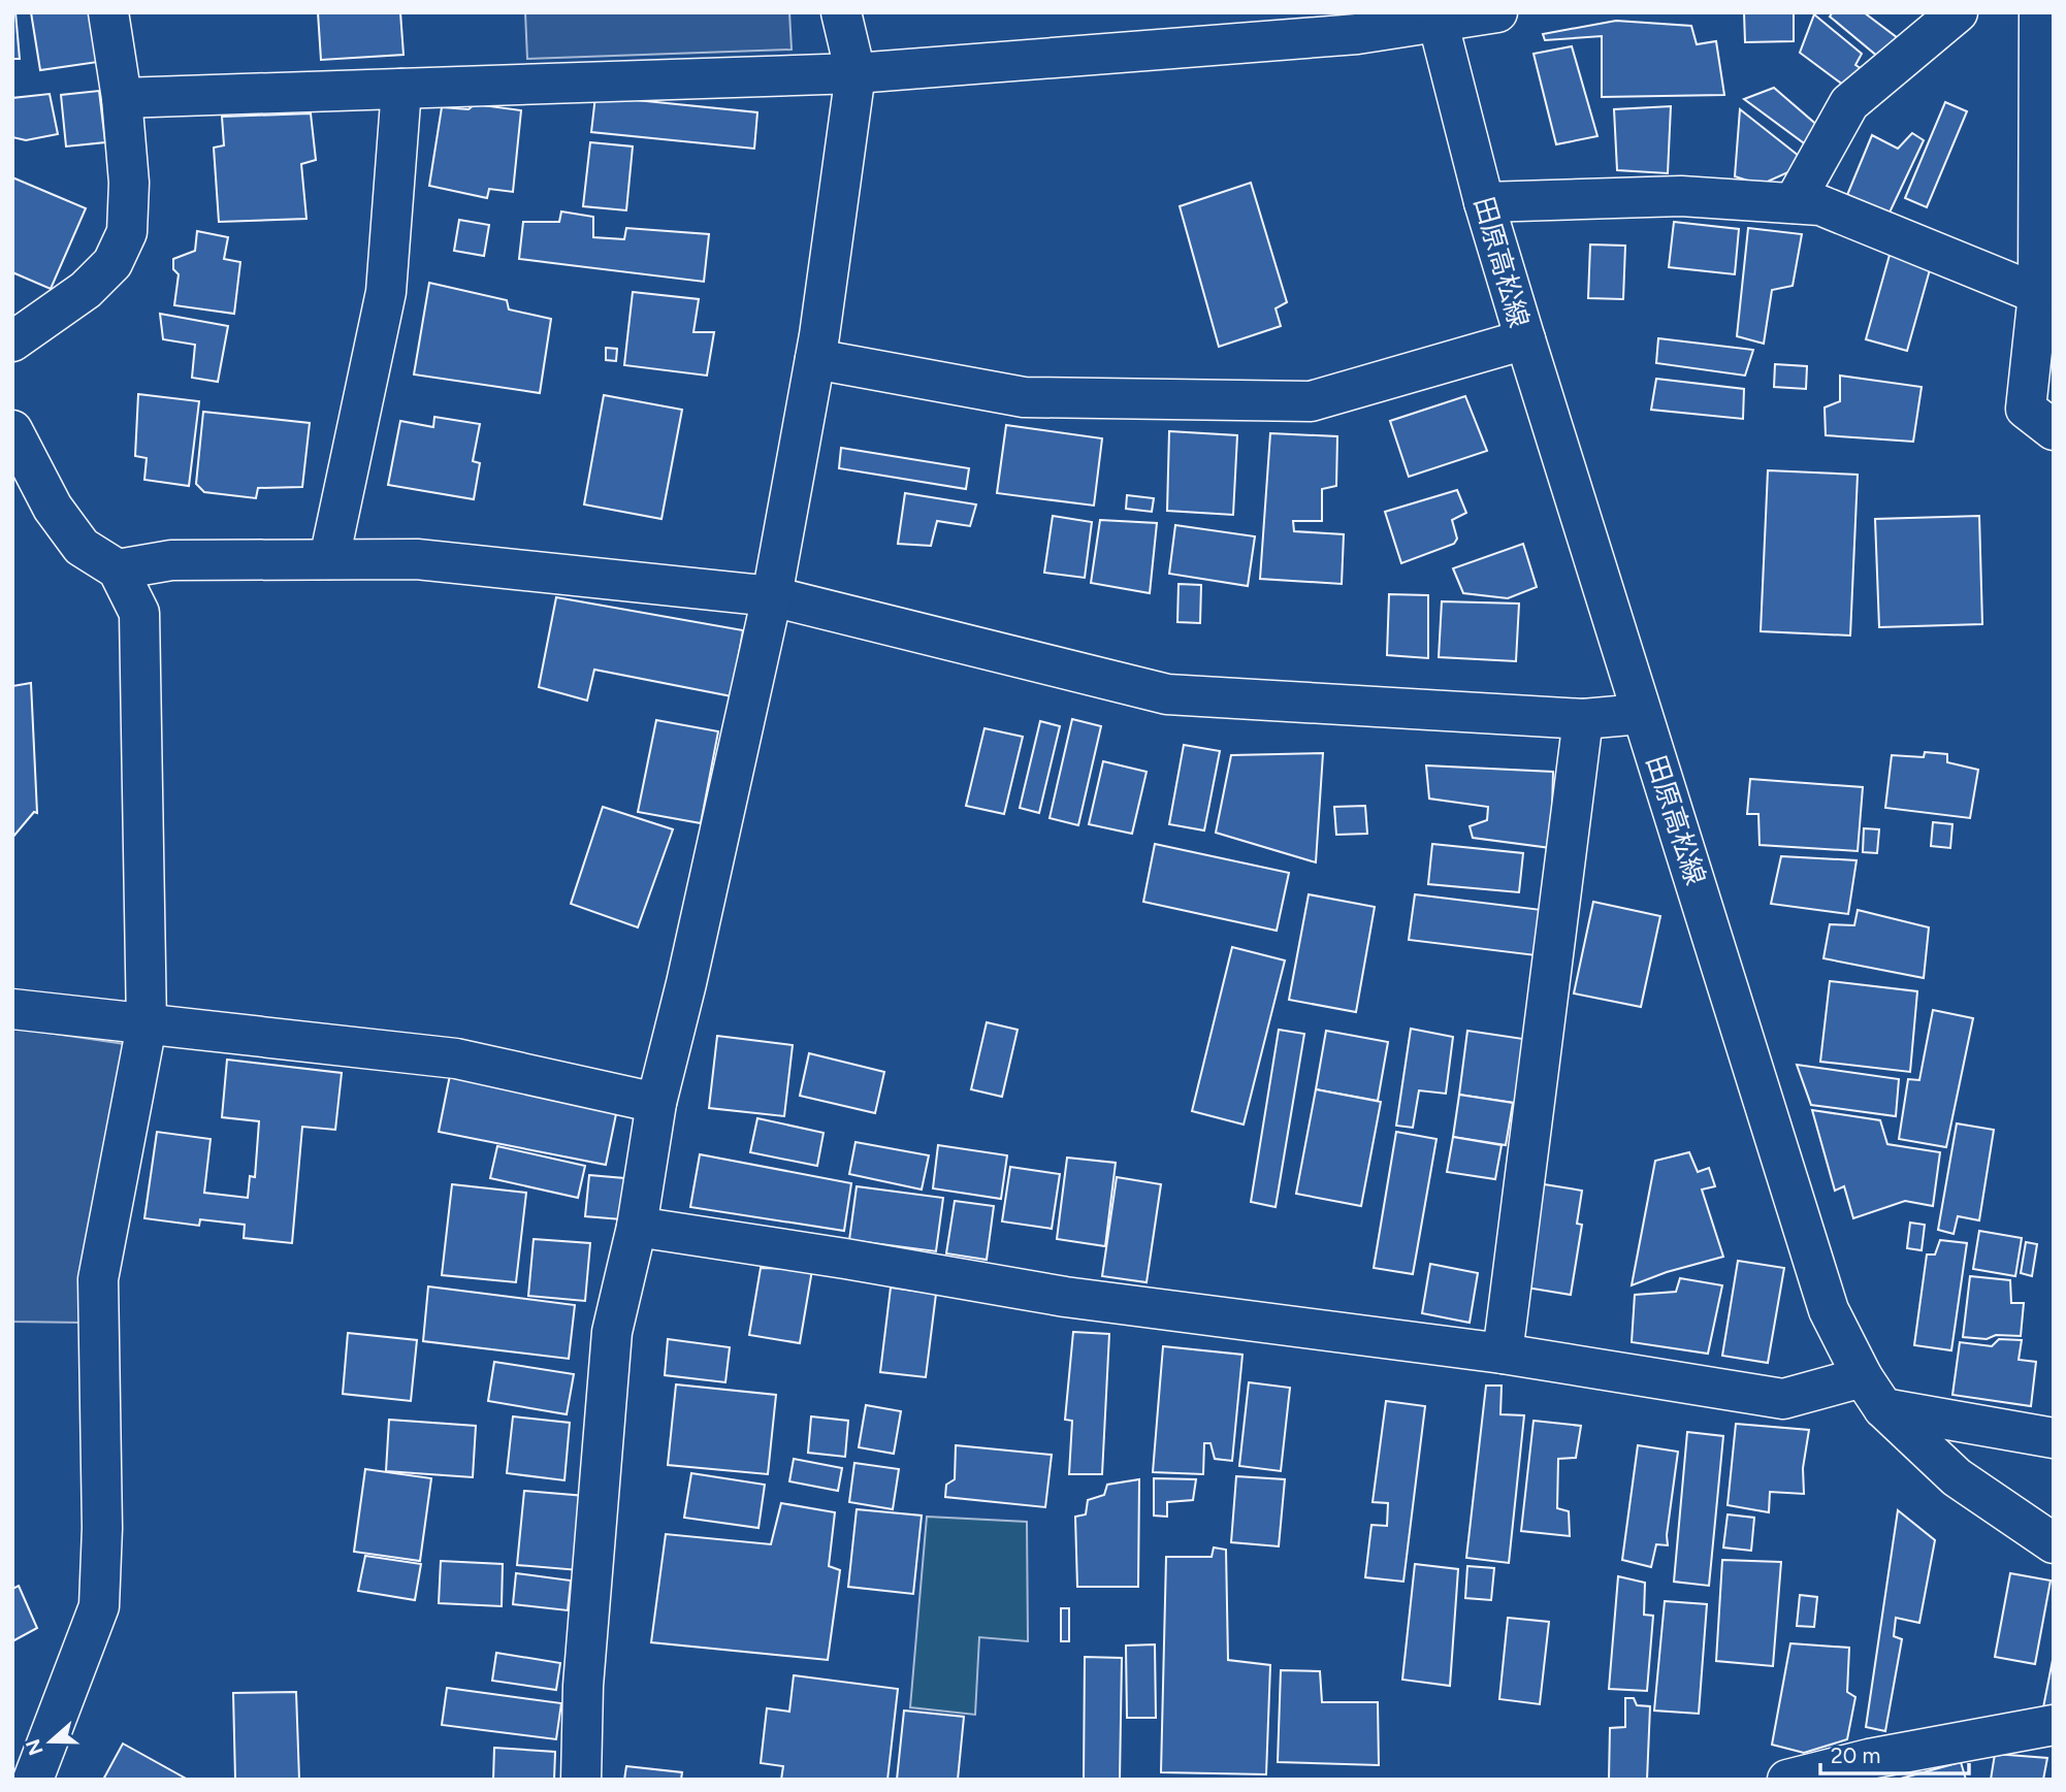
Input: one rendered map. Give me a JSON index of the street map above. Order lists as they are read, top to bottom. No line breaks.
{"streets":{"street":["田原高松線"]},"scale_bar":"20 m","north":"left"}
